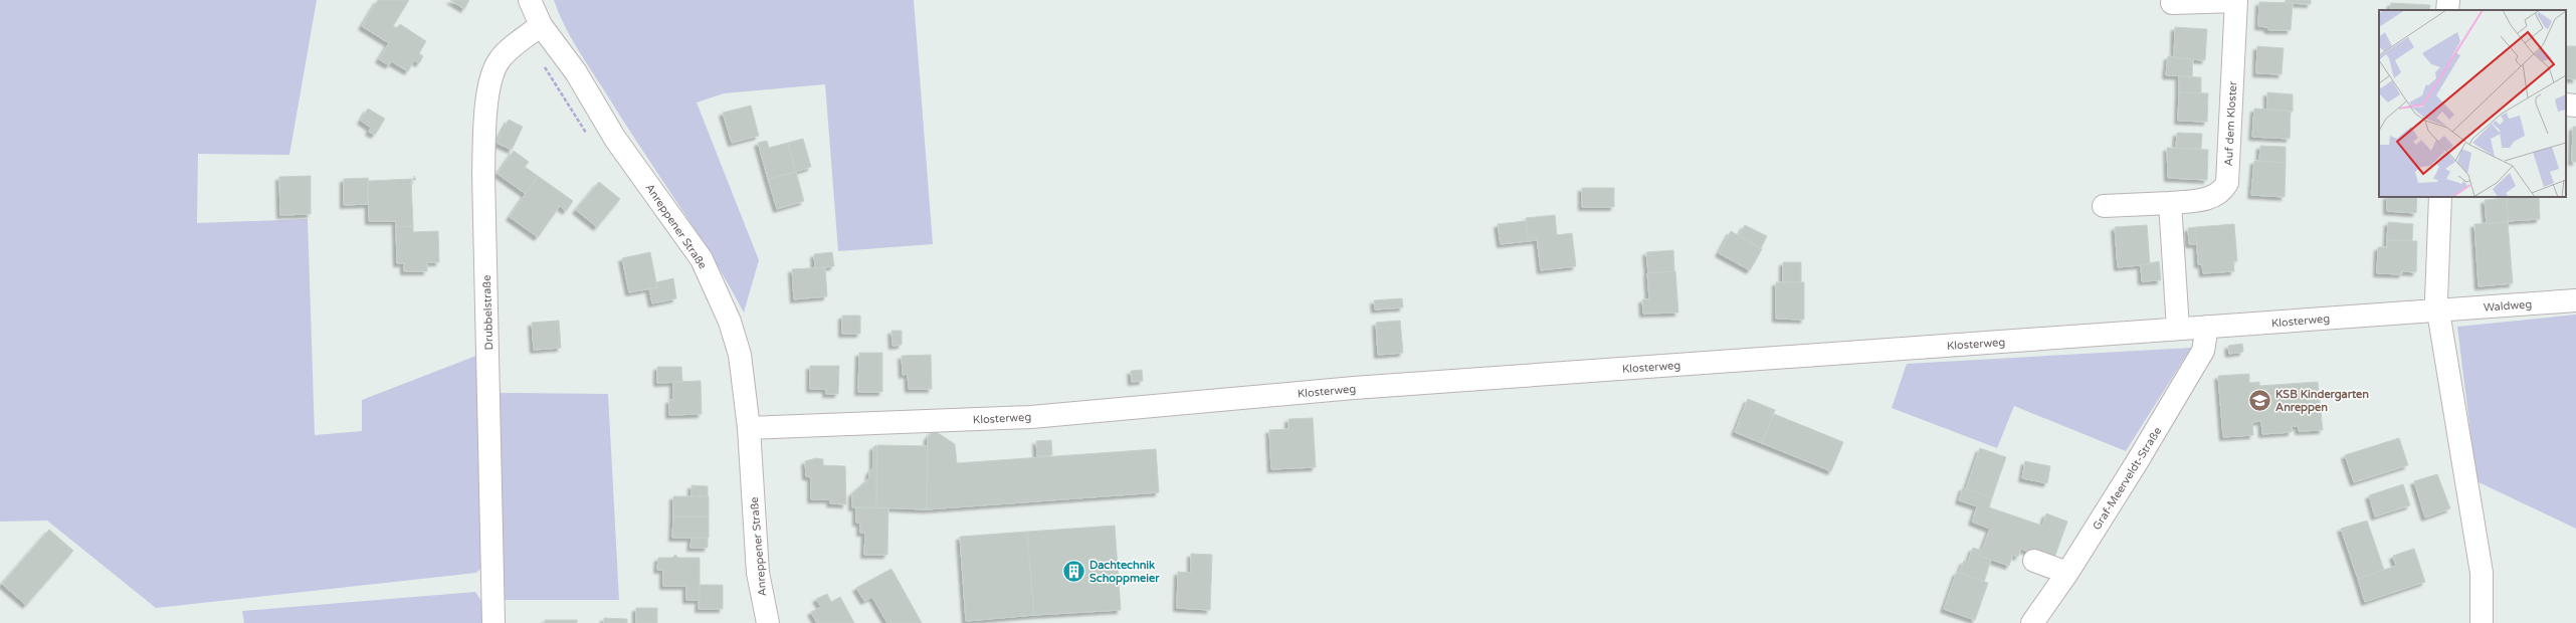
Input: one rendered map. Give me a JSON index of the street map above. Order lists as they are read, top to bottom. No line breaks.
{"streets":{"street":["Auf dem Kloster","Anreppener Straße","Waldweg","Drubbelstraße","Klosterweg","Graf-Meerveldt-Straße"]},"crossings":[["Anreppener Straße","Drubbelstraße"],["Anreppener Straße","Klosterweg"],["Waldweg","Klosterweg"],["Klosterweg","Graf-Meerveldt-Straße"]],"places":{"school or university":["KSB Kindergarten Anreppen"],"building":["Dachtechnik Schoppmeier"]}}
